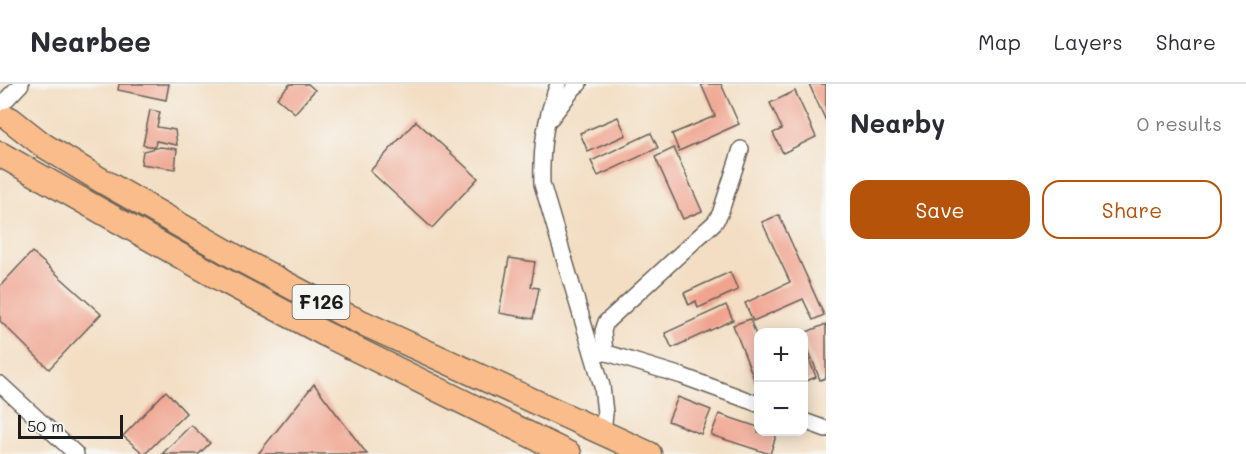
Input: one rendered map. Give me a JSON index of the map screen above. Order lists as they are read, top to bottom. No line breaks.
{"streets":{"main road":["F126"]},"scale_bar":"50 m","page":{"header":"Nearbee","nav":["Map","Layers","Share"],"heading":["Nearby","0 results"],"buttons":["Save","Share"],"map_buttons":["+","−"],"scale":"50 m"}}
